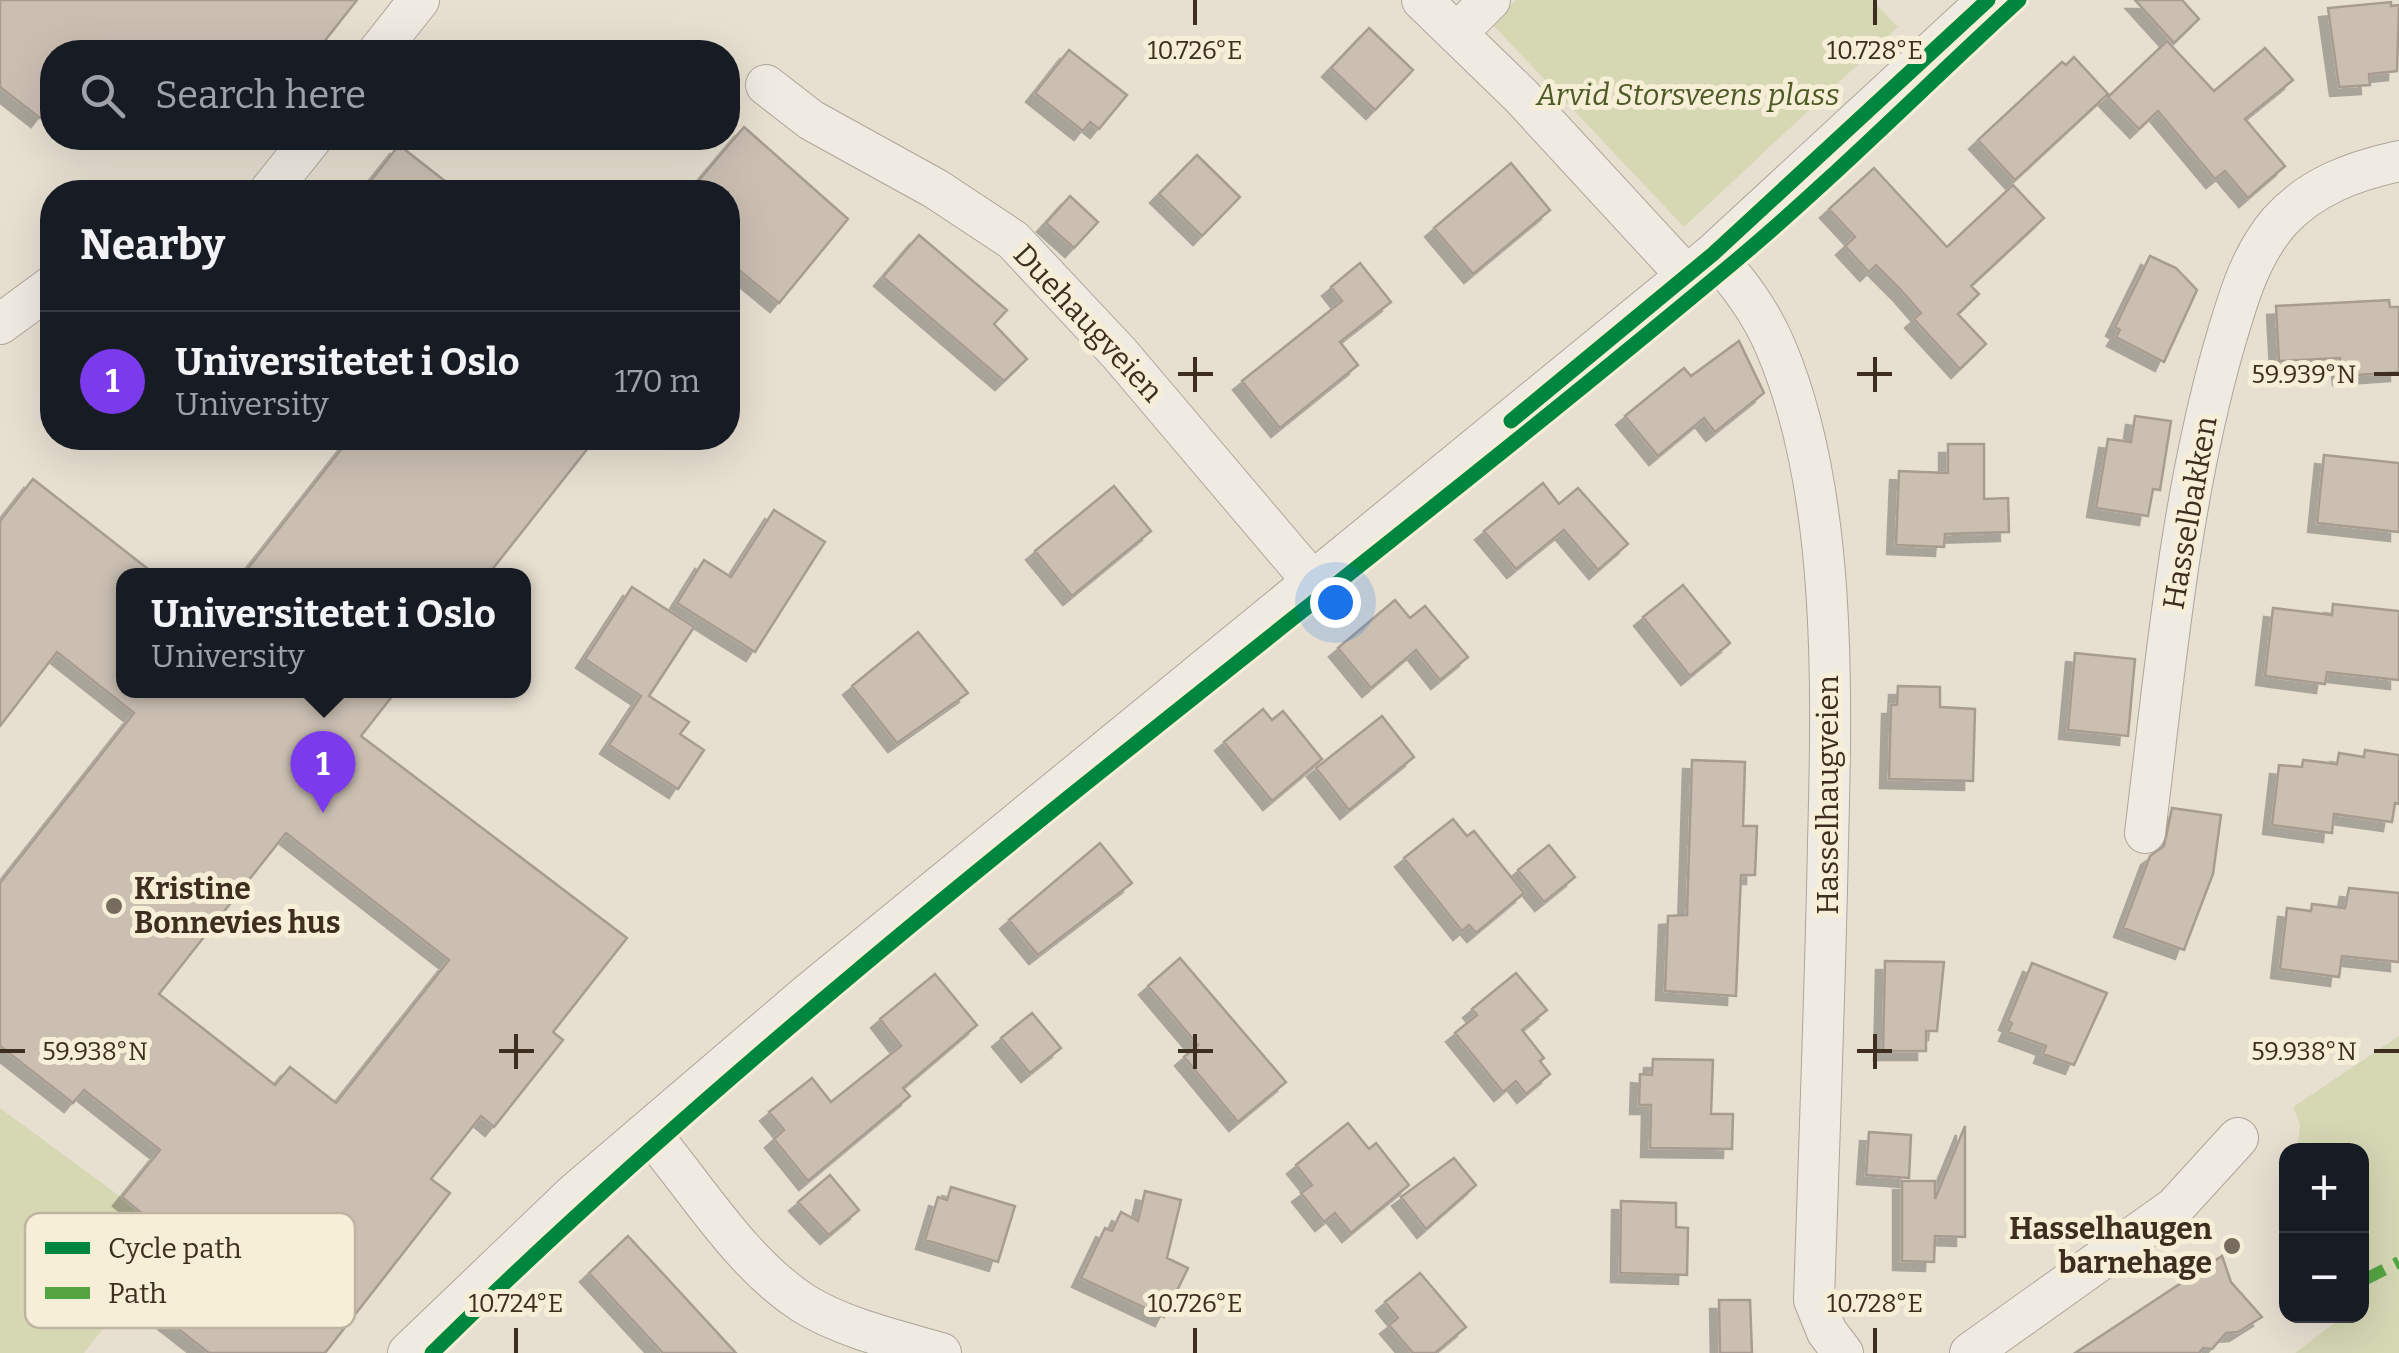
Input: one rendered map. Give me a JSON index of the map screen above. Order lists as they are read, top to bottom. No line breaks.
{"streets":{"street":["Duehaugveien","Hasselbakken","Hasselhaugveien"]},"parks":["Arvid Storsveens plass"],"places":["Kristine Bonnevies hus","Hasselhaugen barnehage"],"legend":["Cycle path","Path"],"page":{"search":"Search here","heading":"Nearby","list":[{"mark":"1","name":"Universitetet i Oslo","note":"University","value":"170 m"}],"popup":["Universitetet i Oslo","University"],"pins":"1","map_buttons":["+","−"]},"coordinates":["10.726°E","10.728°E","59.939°N","59.938°N","10.724°E"]}
